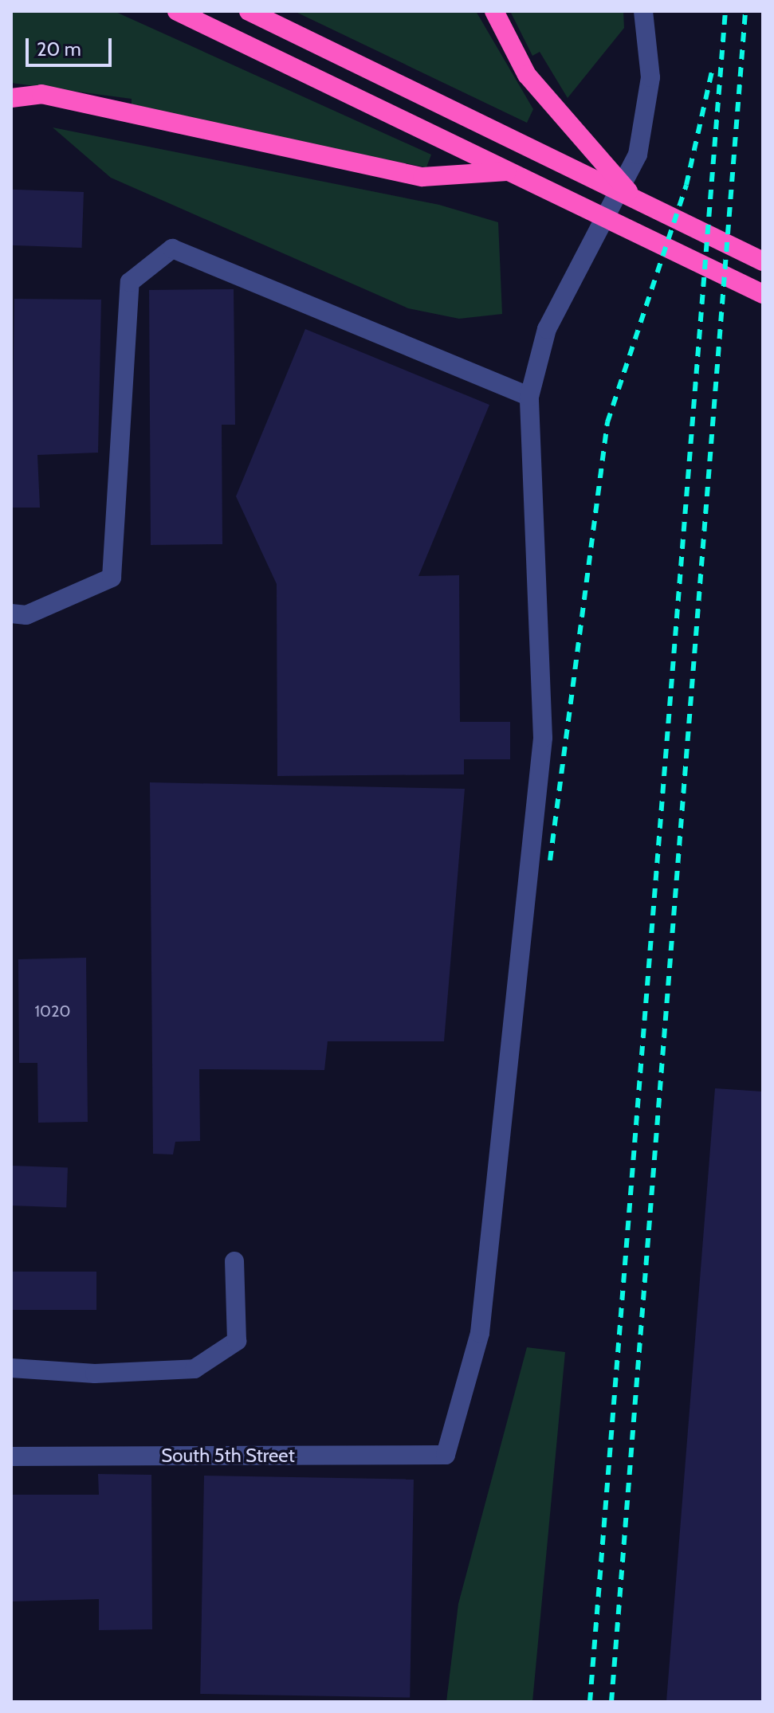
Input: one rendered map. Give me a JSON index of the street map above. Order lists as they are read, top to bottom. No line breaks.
{"streets":{"lane":["South 5th Street"]},"house_numbers":["1020"],"scale_bar":"20 m"}
